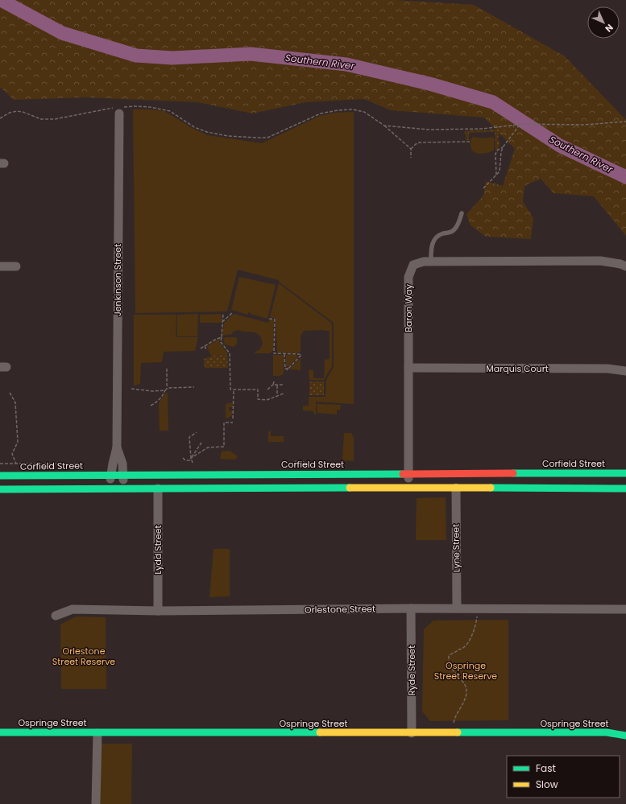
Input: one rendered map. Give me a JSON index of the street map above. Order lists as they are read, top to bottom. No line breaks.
{"streets":{"main road":["Corfield Street","Ospringe Street"],"street":["Jenkinson Street","Baron Way","Marquis Court","Lyne Street","Lydd Street","Orlestone Street","Ryde Street"]},"crossings":[["Jenkinson Street","Corfield Street"],["Baron Way","Marquis Court"],["Baron Way","Corfield Street"],["Lyne Street","Orlestone Street"],["Lydd Street","Orlestone Street"],["Orlestone Street","Ryde Street"],["Ryde Street","Ospringe Street"]],"water":["Southern River"],"parks":["Orlestone Street Reserve","Ospringe Street Reserve"],"legend":["Fast","Slow"],"north":"bottom right"}
